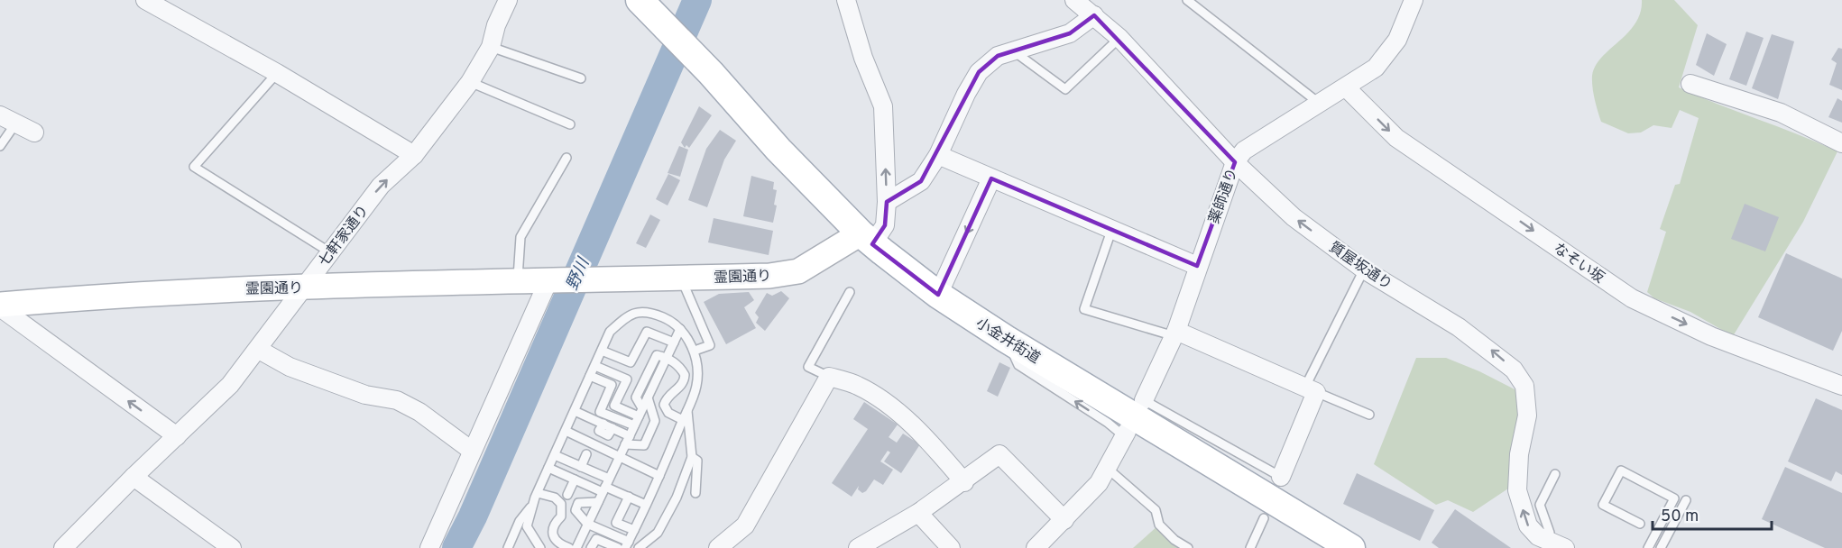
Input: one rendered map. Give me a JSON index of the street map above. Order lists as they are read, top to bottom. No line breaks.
{"streets":{"main road":["小金井街道"],"street":["薬師通り","七軒家通り","なそい坂","質屋坂通り","霊園通り"]},"crossings":[["薬師通り","なそい坂"],["薬師通り","質屋坂通り"],["七軒家通り","霊園通り"],["霊園通り","小金井街道"]],"one_way":["なそい坂","質屋坂通り"],"water":["野川"],"scale_bar":"50 m"}
